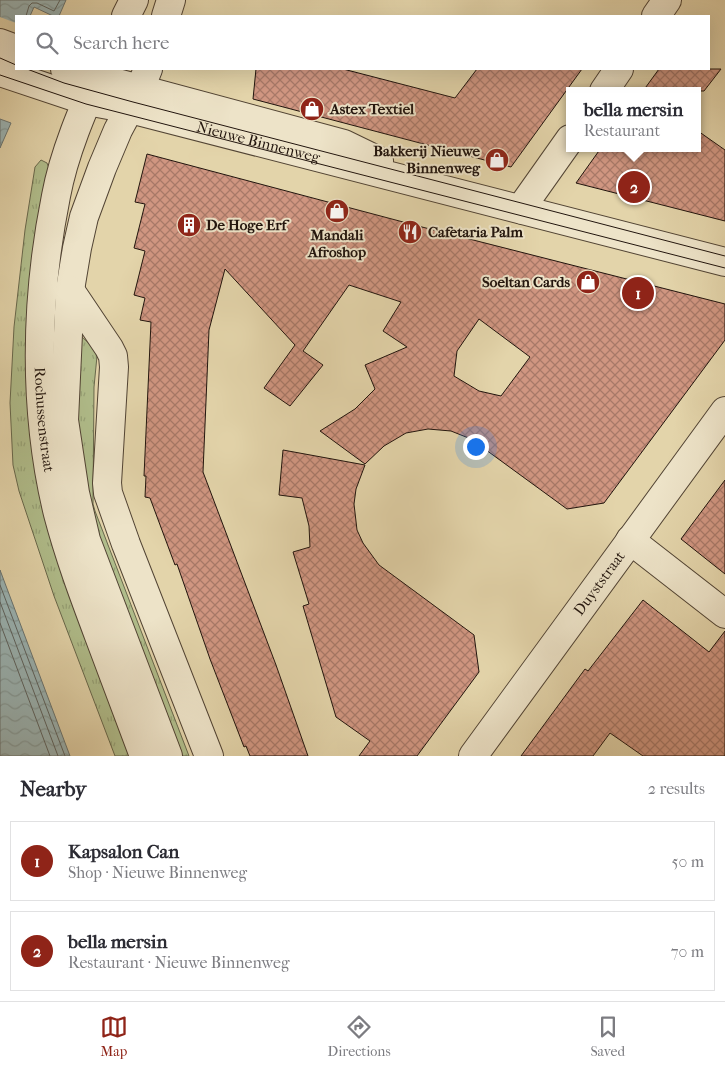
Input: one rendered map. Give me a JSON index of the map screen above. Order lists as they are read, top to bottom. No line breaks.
{"streets":{"street":["Nieuwe Binnenweg","Rochussenstraat","Duyststraat"]},"crossings":[["Nieuwe Binnenweg","Rochussenstraat"]],"places":{"shop":["Astex Textiel","Bakkerij Nieuwe Binnenweg","Mandali Afroshop","Soeltan Cards"],"building":["De Hoge Erf"],"restaurant":["Cafetaria Palm"]},"page":{"search":"Search here","popup":["bella mersin","Restaurant"],"pins":["2","1"],"heading":["Nearby","2 results"],"list":[{"mark":"1","name":"Kapsalon Can","note":"Shop · Nieuwe Binnenweg","value":"50 m"},{"mark":"2","name":"bella mersin","note":"Restaurant · Nieuwe Binnenweg","value":"70 m"}],"nav":["Map","Directions","Saved"]}}
